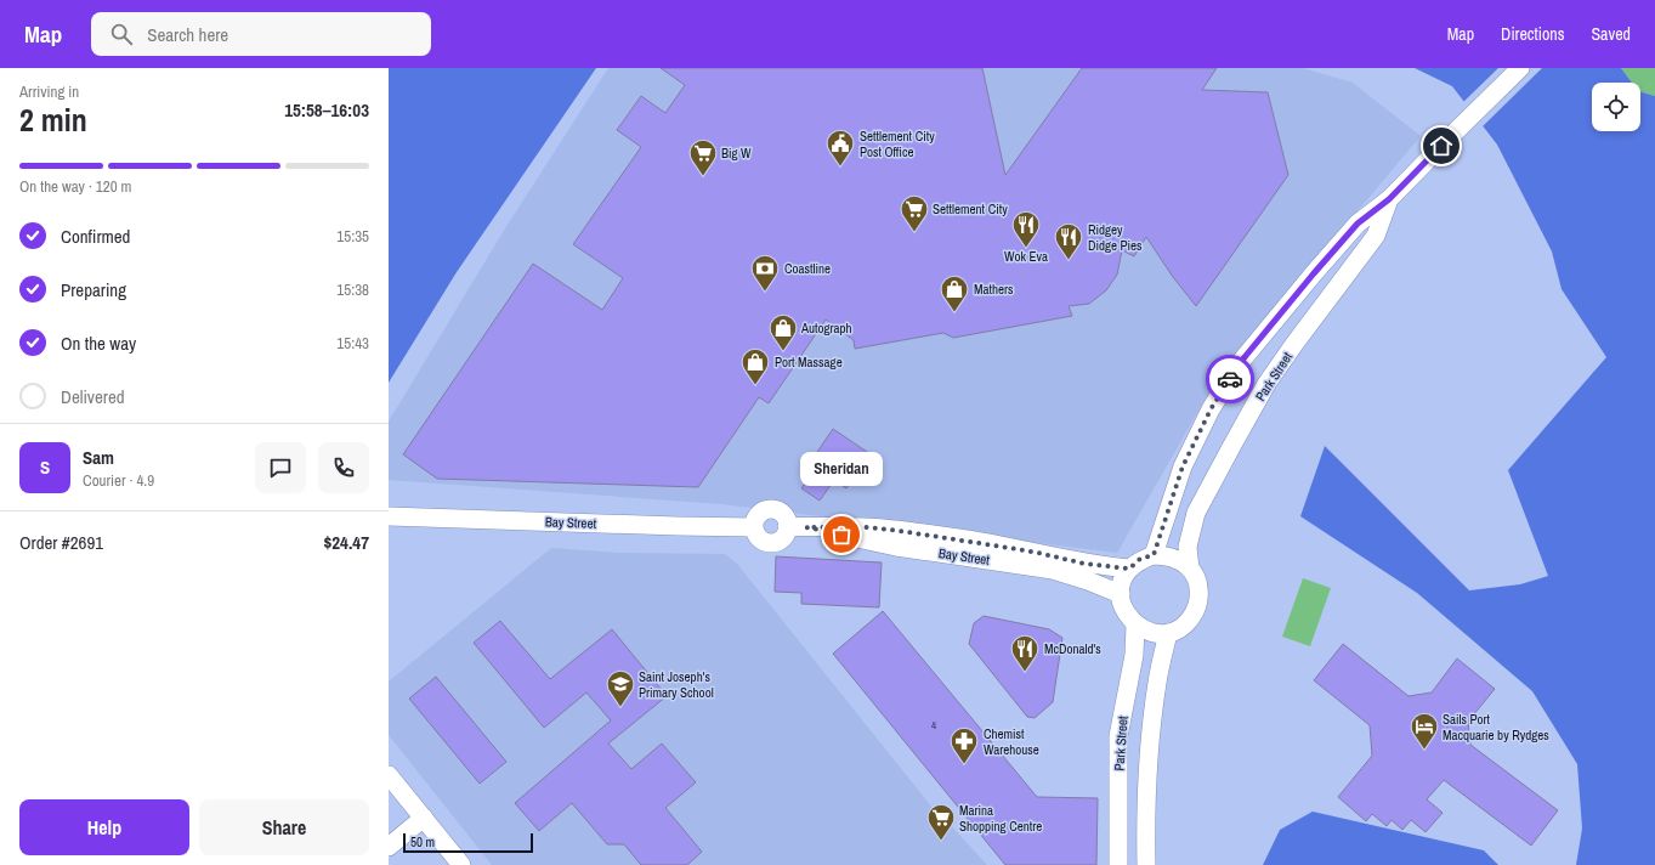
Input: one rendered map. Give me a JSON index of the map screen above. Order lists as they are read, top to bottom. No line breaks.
{"streets":{"street":["Park Street","Bay Street"]},"crossings":[["Park Street","Bay Street"]],"places":{"public building":["Settlement City Post Office"],"supermarket":["Big W","Settlement City","Marina Shopping Centre"],"restaurant":["Wok Eva","Ridgey Didge Pies","McDonald's"],"bank":["Coastline"],"shop":["Mathers","Autograph","Port Massage"],"other":["Sheridan"],"school or university":["Saint Joseph's Primary School"],"hotel":["Sails Port Macquarie by Rydges"],"pharmacy":["Chemist Warehouse"]},"house_numbers":["4"],"scale_bar":"50 m","page":{"header":"Map","search":"Search here","nav":["Map","Directions","Saved"],"heading":["2 min","Arriving in","15:58–16:03"],"panel":["Sam","Courier · 4.9","Order #2691","$24.47"],"bar":"On the way · 120 m","list":[["Confirmed","15:35"],["Preparing","15:38"],["On the way","15:43"],"Delivered"],"round":"S","bubble":"Sheridan","buttons":["Help","Share"],"scale":"50 m"}}
